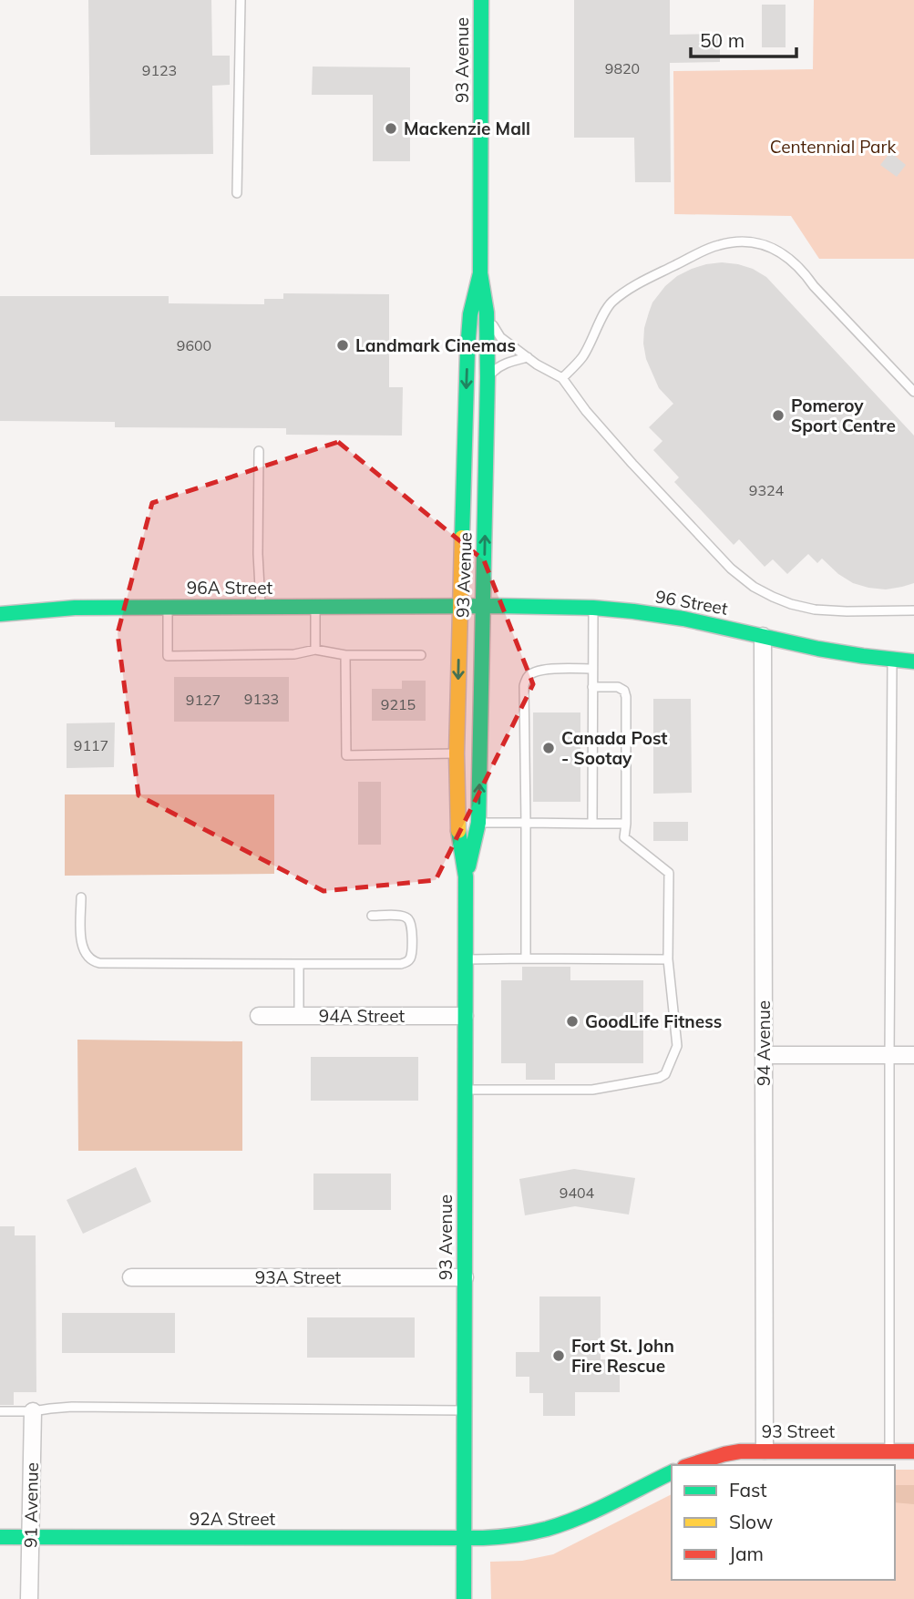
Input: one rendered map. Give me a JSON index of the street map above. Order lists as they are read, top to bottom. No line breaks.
{"streets":{"main road":["93 Avenue","96A Street","96 Street","93 Street","92A Street"],"street":["94A Street","94 Avenue","93A Street","91 Avenue"]},"crossings":[["93 Avenue","96A Street"],["93 Avenue","96 Street"],["93 Avenue","94A Street"],["93 Avenue","93A Street"],["93 Avenue","92A Street"],["96A Street","96 Street"],["96 Street","94 Avenue"],["94 Avenue","93 Street"],["91 Avenue","92A Street"]],"parks":["Centennial Park"],"places":["Mackenzie Mall","Landmark Cinemas","Pomeroy Sport Centre","Canada Post - Sootay","GoodLife Fitness","Fort St. John Fire Rescue"],"house_numbers":["9820","9123","9600","9324","9133","9127","9215","9117","9404"],"legend":["Fast","Slow","Jam"],"scale_bar":"50 m"}
